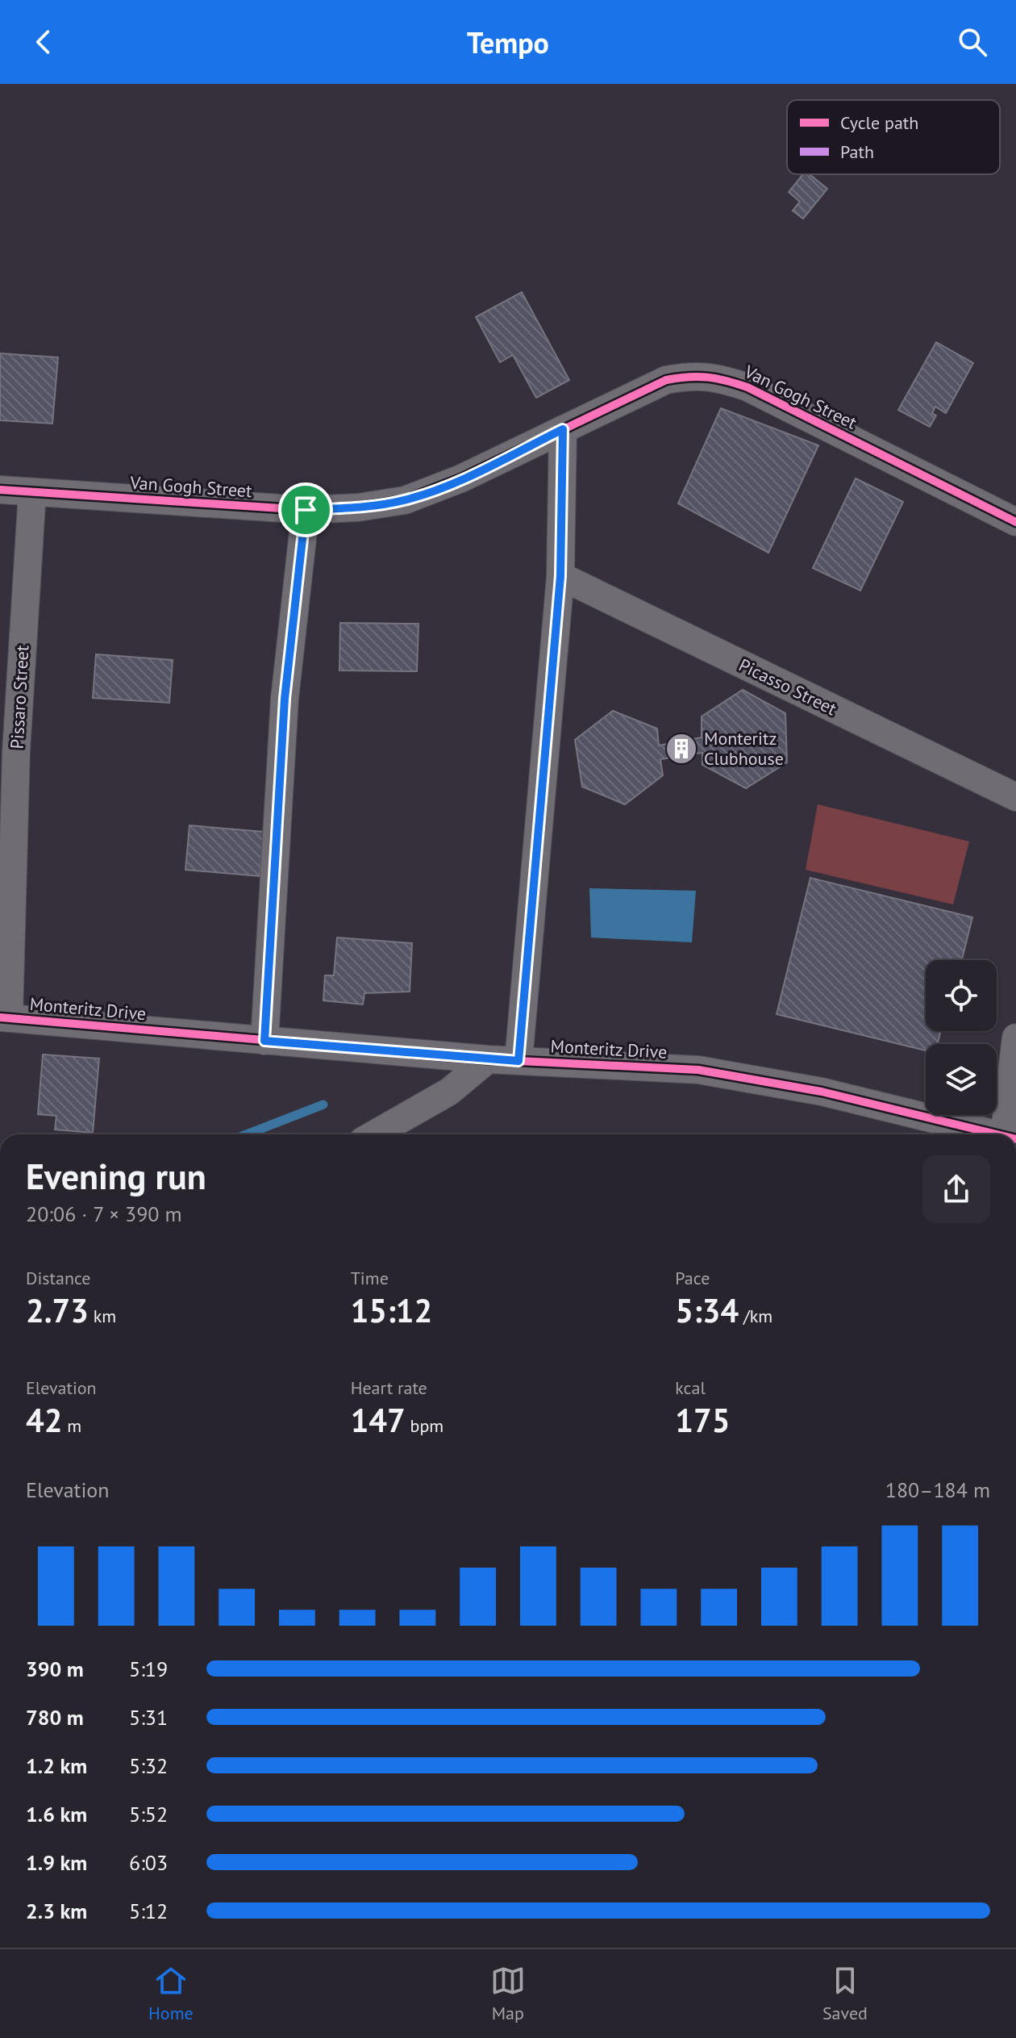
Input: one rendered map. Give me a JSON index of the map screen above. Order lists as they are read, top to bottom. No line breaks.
{"streets":{"street":["Van Gogh Street","Picasso Street","Pissaro Street","Monteritz Drive"]},"crossings":[["Van Gogh Street","Pissaro Street"],["Pissaro Street","Monteritz Drive"]],"places":{"building":["Monteritz Clubhouse"]},"legend":["Cycle path","Path"],"page":{"header":"Tempo","heading":["Evening run","20:06 · 7 × 390 m"],"stats":[["Distance","2.73 km"],["Time","15:12"],["Pace","5:34 /km"],["Elevation","42 m"],["Heart rate","147 bpm"],["kcal","175"]],"chart":["Elevation","180–184 m"],"list":[{"name":"390 m","note":"5:19"},{"name":"780 m","note":"5:31"},{"name":"1.2 km","note":"5:32"},{"name":"1.6 km","note":"5:52"},{"name":"1.9 km","note":"6:03"},{"name":"2.3 km","note":"5:12"}],"tabs":["Home","Map","Saved"]}}
